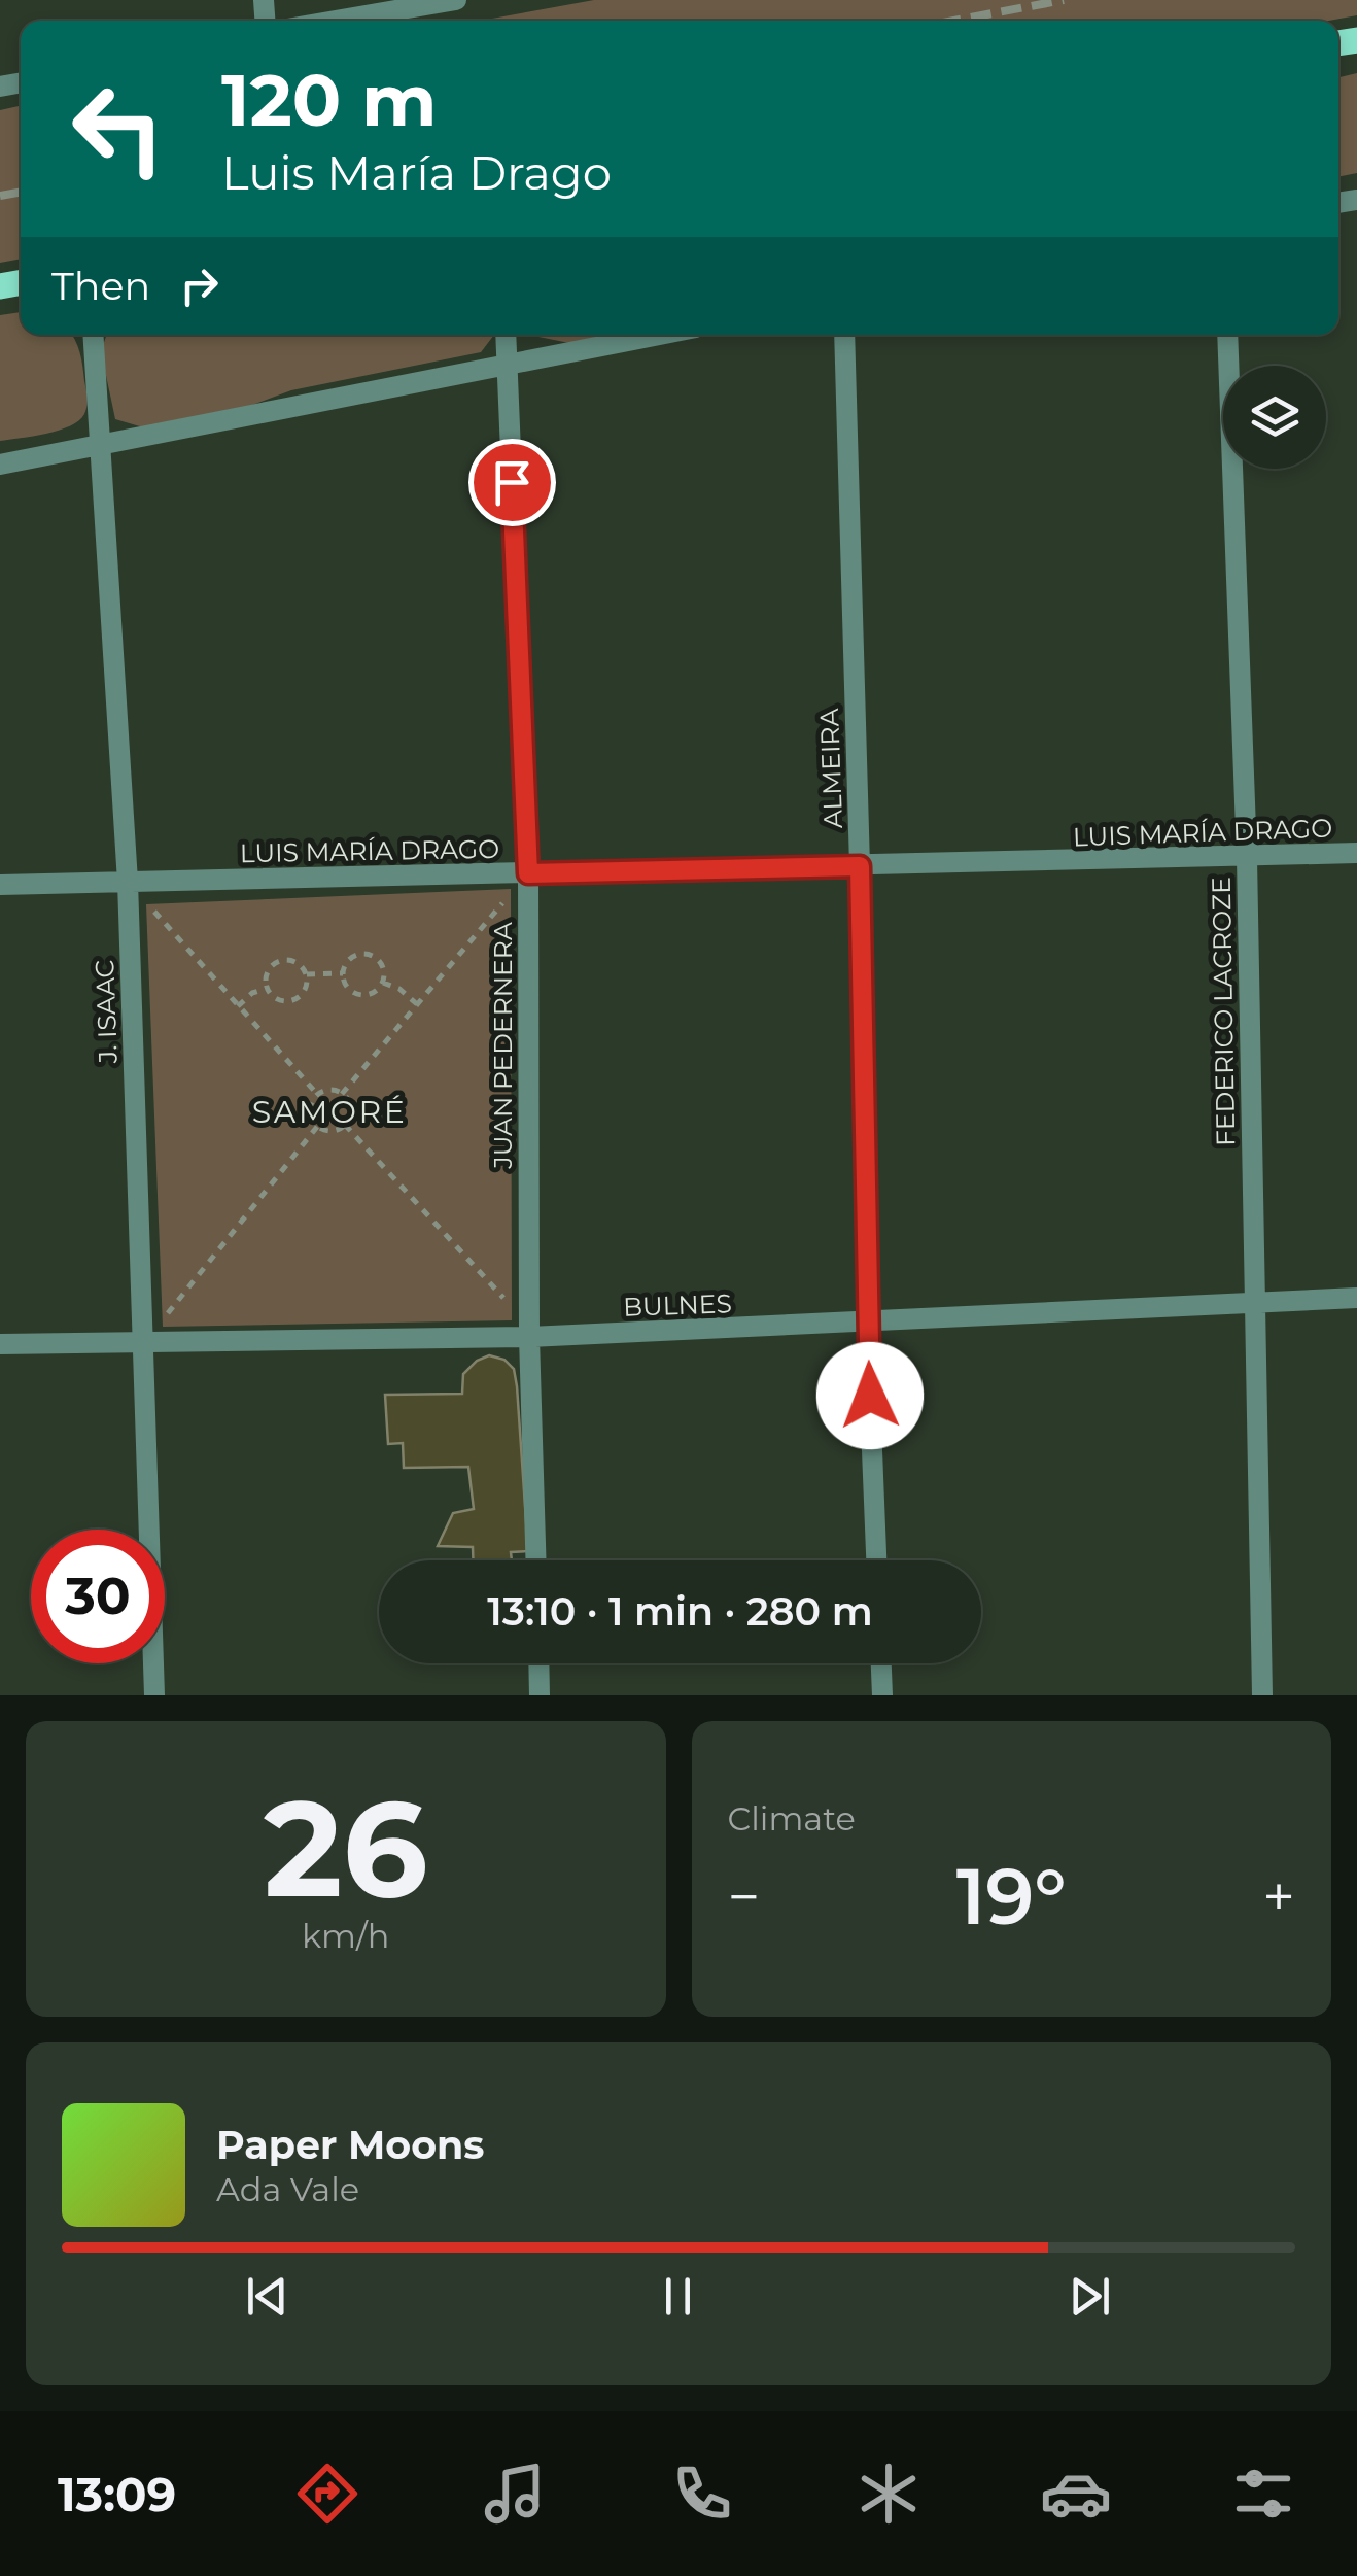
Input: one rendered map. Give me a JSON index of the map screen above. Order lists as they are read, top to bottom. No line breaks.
{"streets":{"street":["ALMEIRA","LUIS MARÍA DRAGO","J. ISAAC","FEDERICO LACROZE","JUAN PEDERNERA","BULNES"]},"crossings":[["ALMEIRA","LUIS MARÍA DRAGO"],["ALMEIRA","BULNES"],["LUIS MARÍA DRAGO","J. ISAAC"],["LUIS MARÍA DRAGO","FEDERICO LACROZE"],["LUIS MARÍA DRAGO","JUAN PEDERNERA"],["J. ISAAC","BULNES"],["FEDERICO LACROZE","BULNES"],["JUAN PEDERNERA","BULNES"]],"districts":["SAMORÉ"],"page":{"turn":["120 m","Luis María Drago"],"then":"Then","limit":"30","trip":"13:10 · 1 min · 280 m","tile":[["26","km/h"],"Climate"],"heat":["−","19°","+"],"song":["Paper Moons","Ada Vale"],"tabs":"13:09"}}
